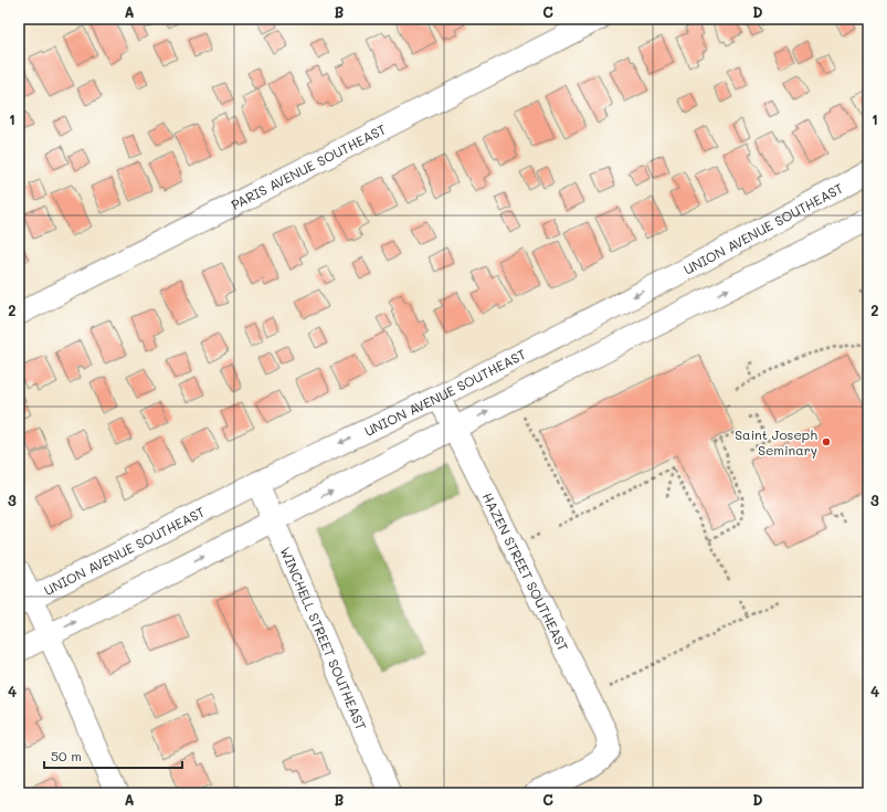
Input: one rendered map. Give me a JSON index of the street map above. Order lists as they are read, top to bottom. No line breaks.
{"streets":{"street":["PARIS AVENUE SOUTHEAST","UNION AVENUE SOUTHEAST","HAZEN STREET SOUTHEAST","WINCHELL STREET SOUTHEAST"]},"crossings":[["UNION AVENUE SOUTHEAST","HAZEN STREET SOUTHEAST"],["UNION AVENUE SOUTHEAST","WINCHELL STREET SOUTHEAST"]],"places":["Saint Joseph Seminary"],"scale_bar":"50 m","grid":{"columns":["A","B","C","D"],"rows":["1","2","3","4"]}}
